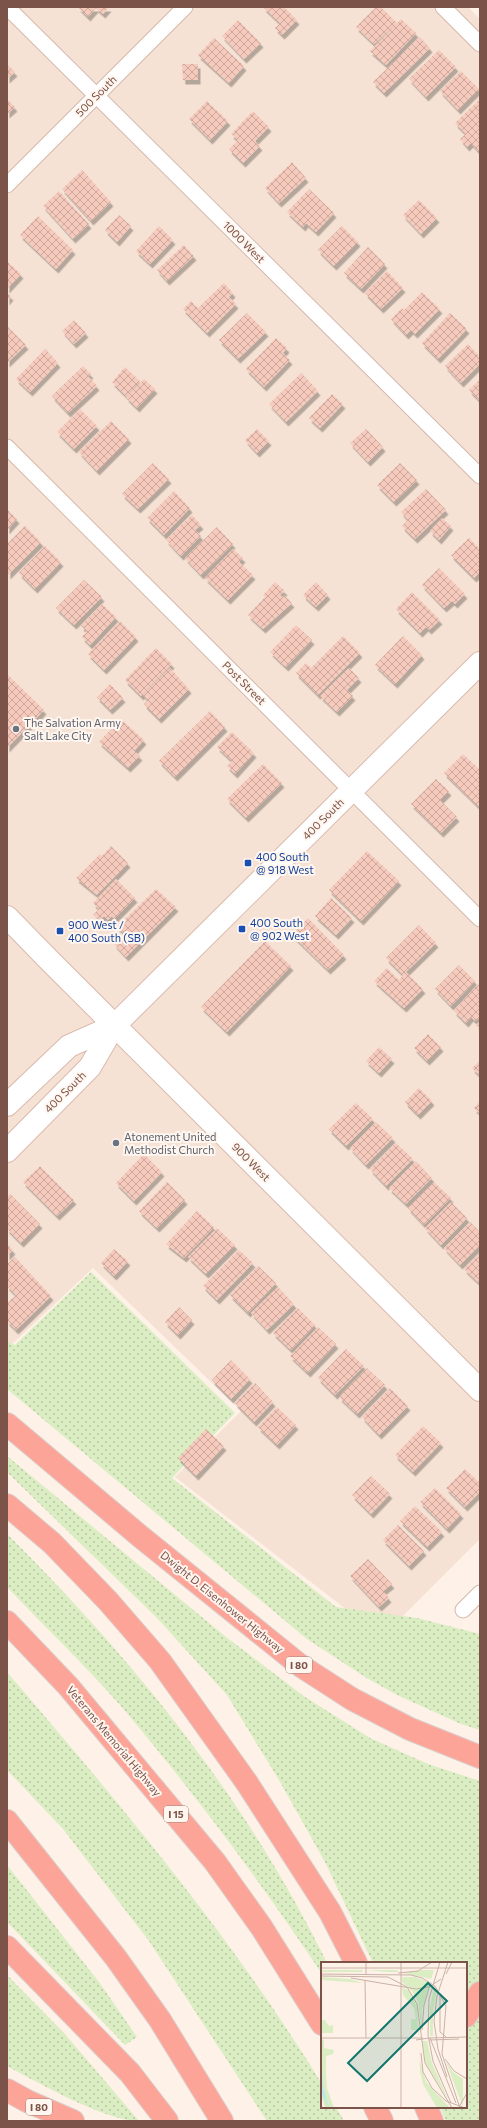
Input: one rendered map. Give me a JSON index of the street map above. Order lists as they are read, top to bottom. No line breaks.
{"streets":{"highway":["Dwight D. Eisenhower Highway","I 80","Veterans Memorial Highway","I 15"],"main road":["400 South","900 West"],"street":["500 South","1000 West","Post Street"]},"crossings":[["500 South","1000 West"],["Post Street","400 South"],["400 South","900 West"]],"places":{"other":["The Salvation Army Salt Lake City","Atonement United Methodist Church"],"transit":["400 South @ 918 West","400 South @ 902 West","900 West / 400 South (SB)"]}}
